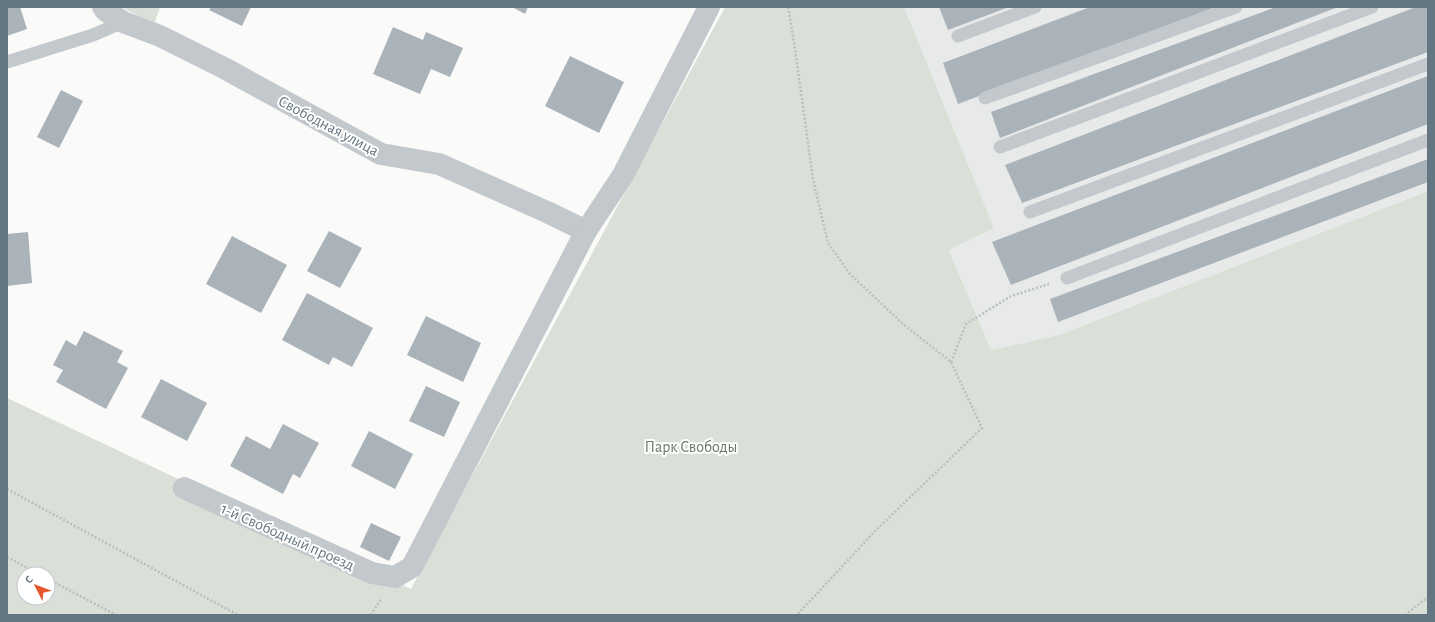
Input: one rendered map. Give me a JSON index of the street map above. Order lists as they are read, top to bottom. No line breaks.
{"streets":{"street":["Свободная улица","1-й Свободный проезд"]},"crossings":[["Свободная улица","1-й Свободный проезд"]],"parks":["Парк Свободы"],"north":"top left"}
